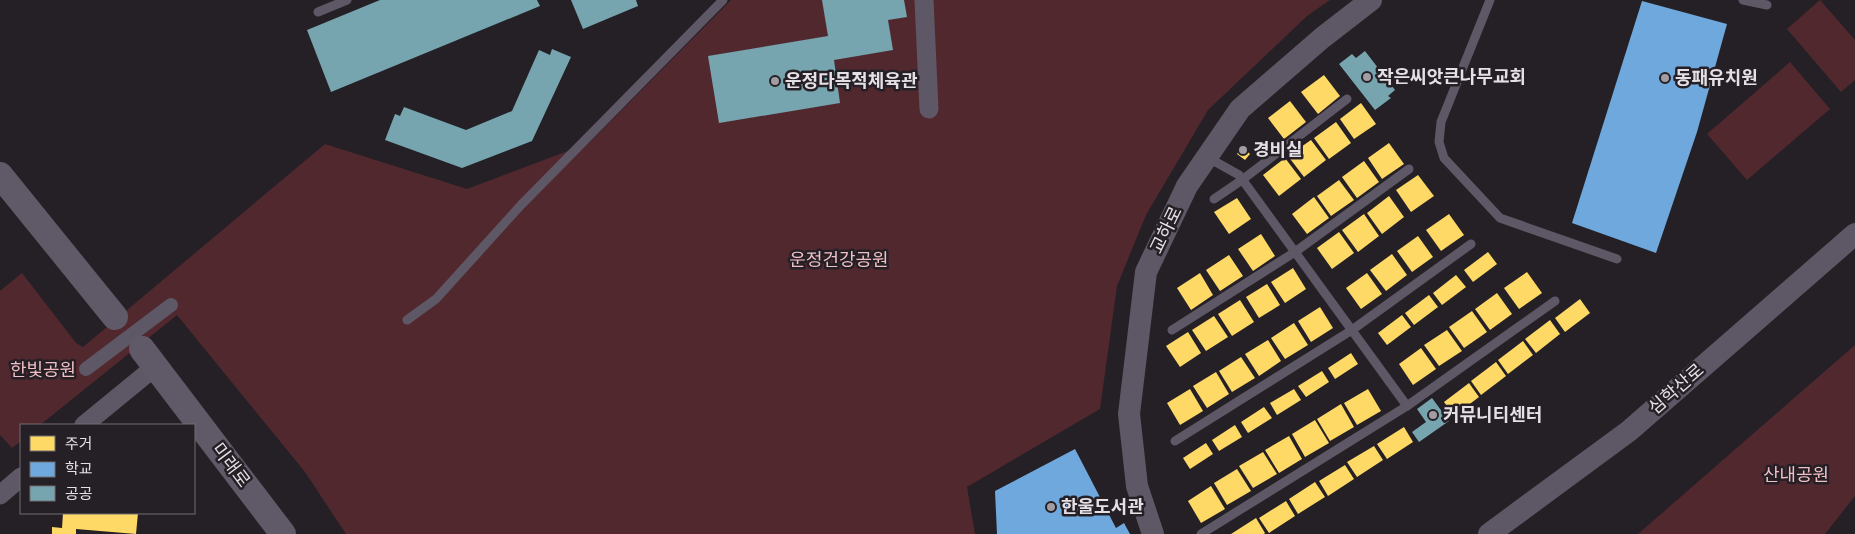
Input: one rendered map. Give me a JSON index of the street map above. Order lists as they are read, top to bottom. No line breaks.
{"streets":{"main road":["미래로"],"street":["교하로","심학산로"]},"parks":["운정건강공원","한빛공원","산내공원"],"places":["작은씨앗큰나무교회","동패유치원","운정다목적체육관","경비실","커뮤니티센터","한울도서관"],"legend":["주거","학교","공공"]}
